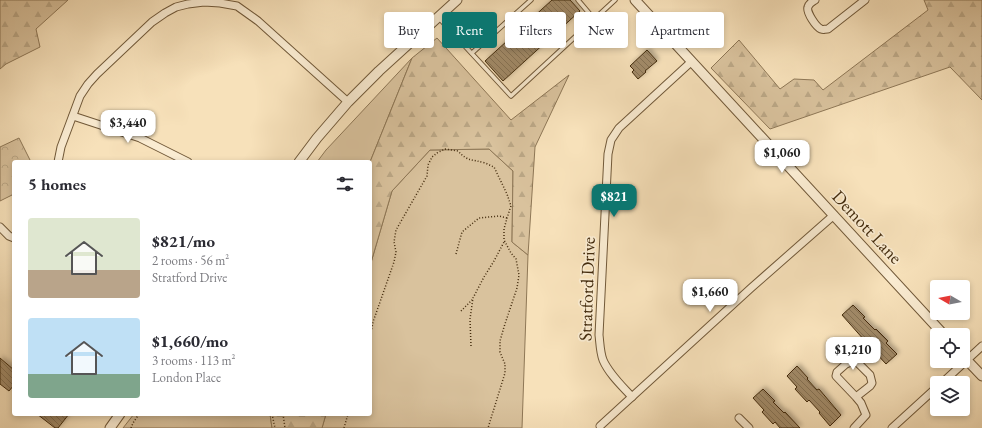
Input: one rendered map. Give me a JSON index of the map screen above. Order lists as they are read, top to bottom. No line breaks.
{"streets":{"street":["Demott Lane","Stratford Drive"]},"crossings":[["Demott Lane","Stratford Drive"]],"north":"left","page":{"chip":["Buy","Rent","Filters","New","Apartment"],"price":["$3,440","$1,060","$821","$1,660","$1,210"],"heading":"5 homes","list":[{"name":"$821/mo","note":"2 rooms · 56 m² · Stratford Drive"},{"name":"$1,660/mo","note":"3 rooms · 113 m² · London Place"}]}}
